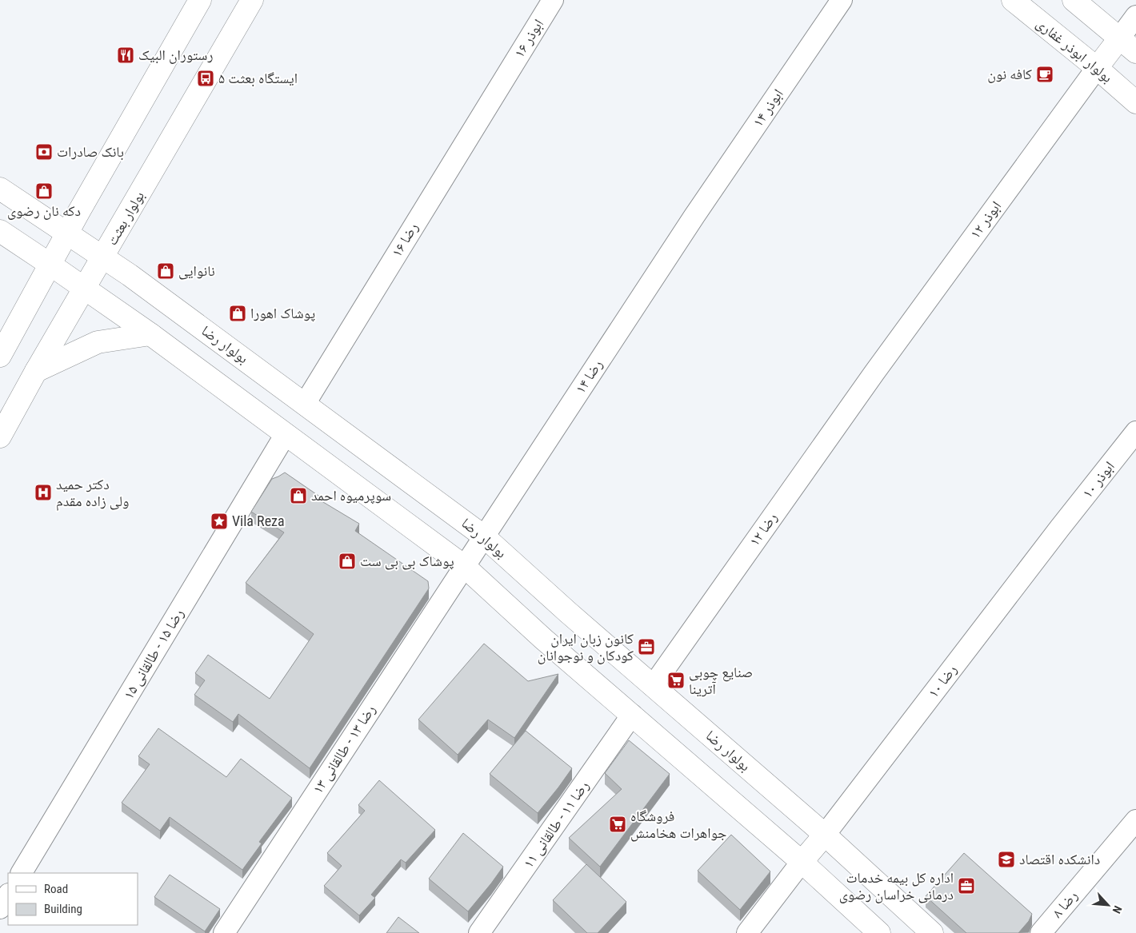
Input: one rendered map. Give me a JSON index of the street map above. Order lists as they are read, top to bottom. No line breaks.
{"streets":{"street":["ابوذر ۱۶","بولوار ابوذر غفاری","ابوذر ۱۴","بولوار بعثت","ابوذر ۱۲","رضا ۱۶","بولوار رضا","رضا ۱۴","ابوذر ۱۰","رضا ۱۲","رضا ۱۵ - طالقانی ۱۵","رضا ۱۰","رضا ۱۳ - طالقانی ۱۳","رضا ۱۱ - طالقانی ۱۱","رضا ۸"]},"crossings":[["ابوذر ۱۶","رضا ۱۶"],["بولوار ابوذر غفاری","ابوذر ۱۲"],["ابوذر ۱۴","رضا ۱۴"],["بولوار بعثت","بولوار رضا"],["ابوذر ۱۲","رضا ۱۲"],["رضا ۱۶","بولوار رضا"],["بولوار رضا","رضا ۱۴"],["بولوار رضا","رضا ۱۲"],["بولوار رضا","رضا ۱۰"],["رضا ۱۴","رضا ۱۳ - طالقانی ۱۳"],["ابوذر ۱۰","رضا ۱۰"]],"places":{"restaurant":["رستوران البیک"],"cafe":["کافه نون"],"bus stop":["ایستگاه بعثت ۵"],"bank":["بانک صادرات"],"shop":["دکه نان رضوی","نانوایی","پوشاک اهورا","سوپرمیوه احمد","پوشاک بی بی ست"],"hospital":["دکتر حمید ولی زاده مقدم"],"place":["Vila Reza"],"office":["کانون زبان ایران کودکان و نوجوانان","اداره کل بیمه خدمات درمانی خراسان رضوی"],"supermarket":["صنایع چوبی آترینا","فروشگاه جواهرات هخامنش"],"school or university":["دانشکده اقتصاد"]},"legend":["Road","Building"],"north":"bottom right"}
